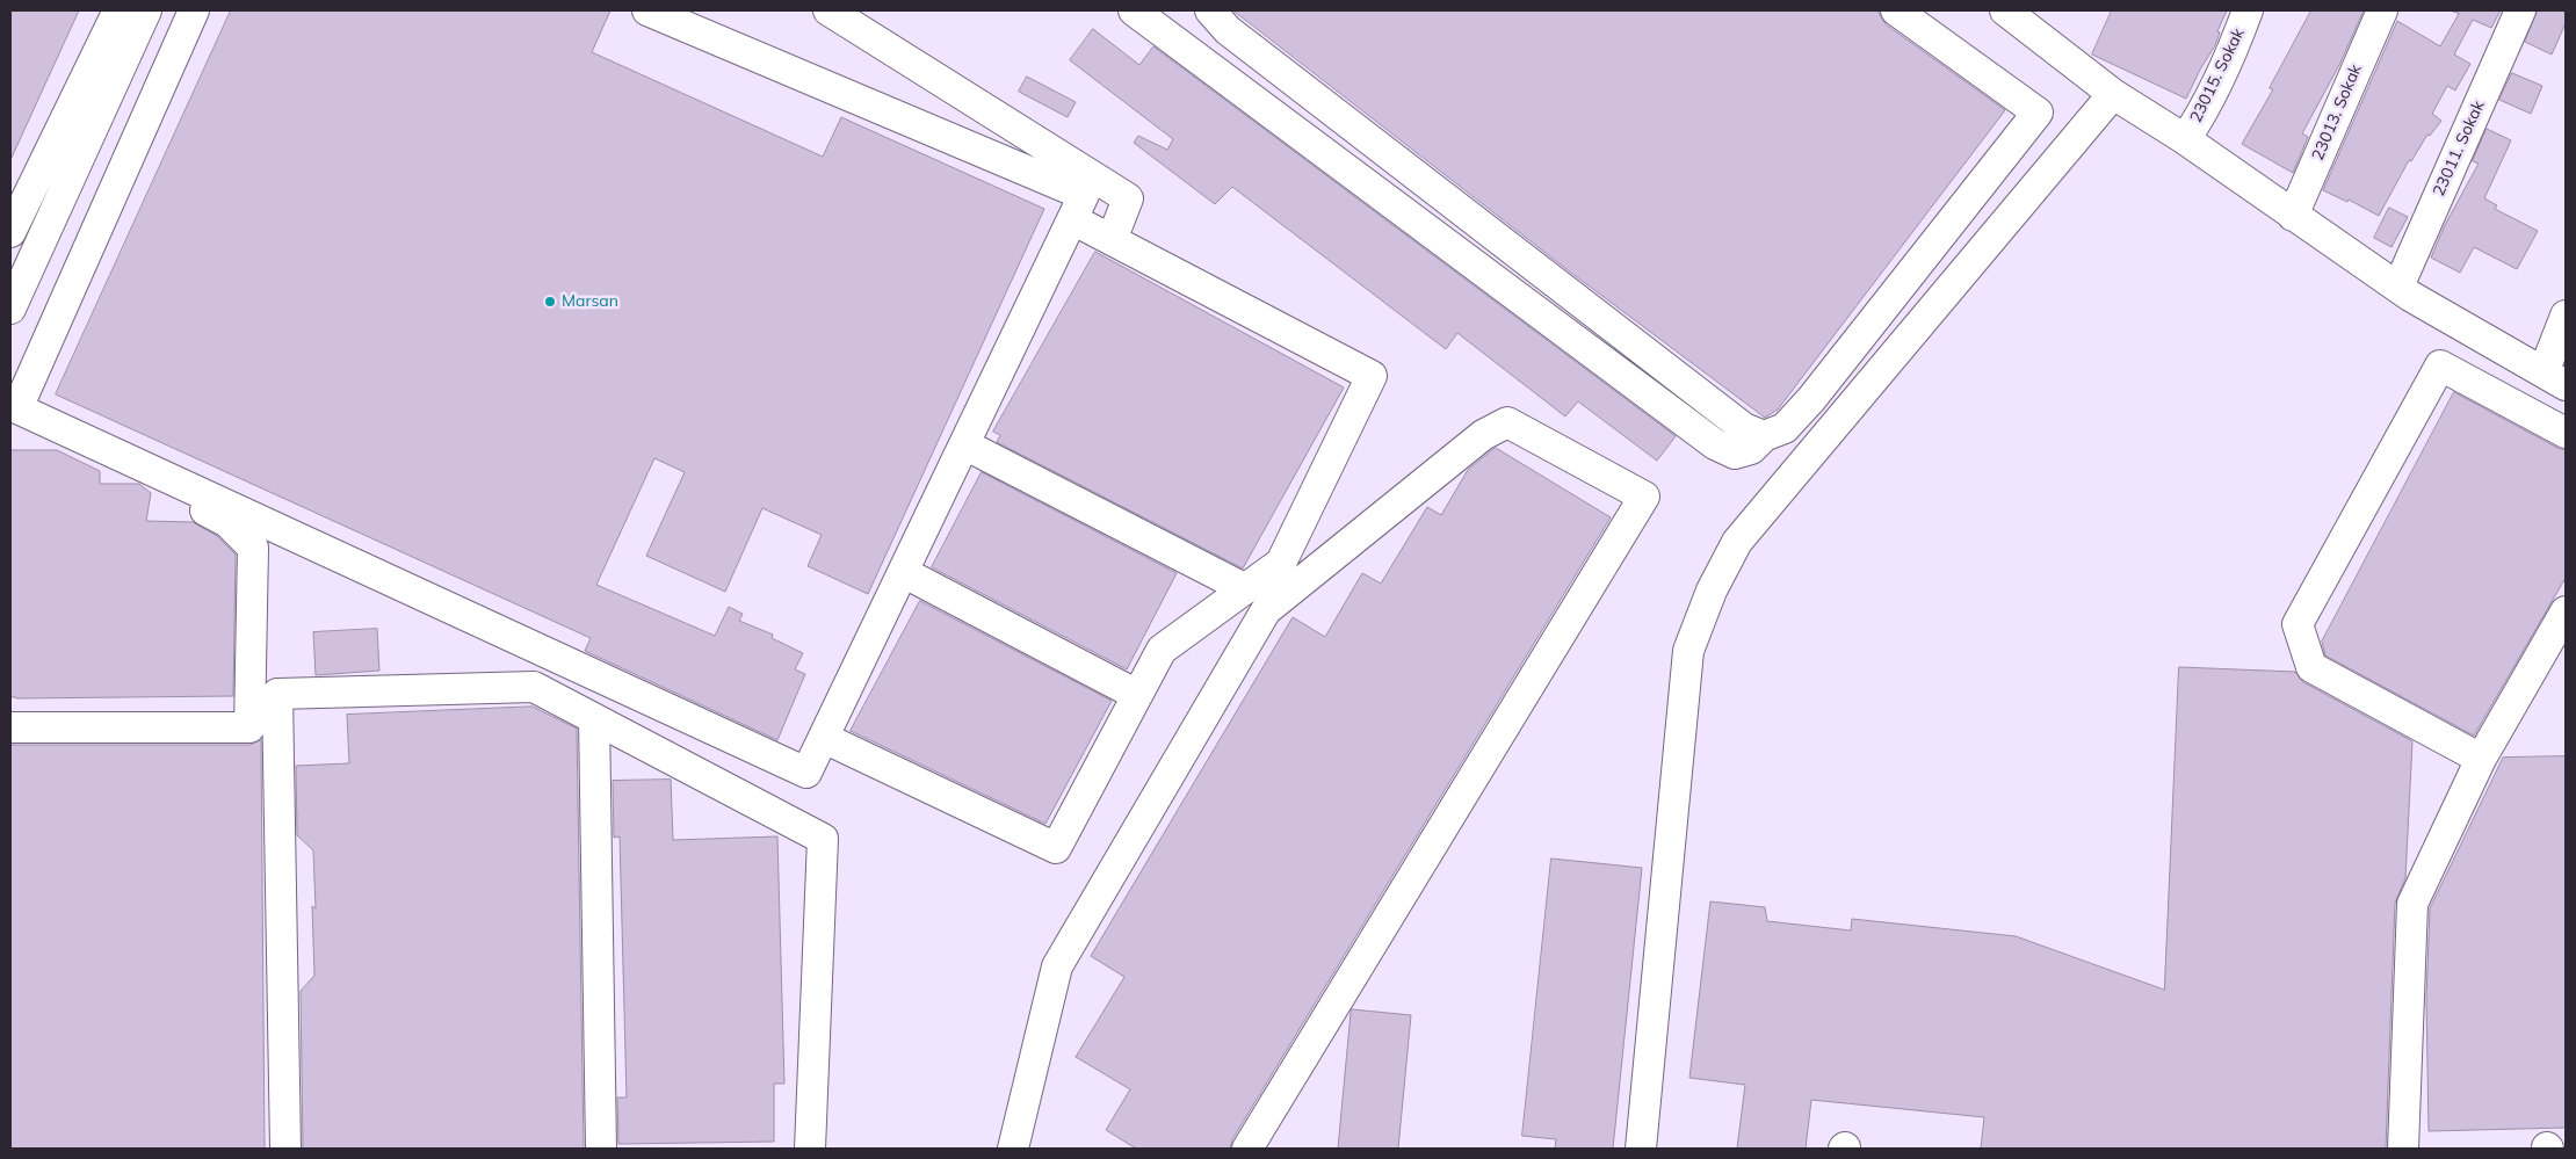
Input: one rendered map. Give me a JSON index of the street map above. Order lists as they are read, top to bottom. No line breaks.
{"streets":{"street":["23015. Sokak","23013. Sokak","23011. Sokak"]},"places":["Marsan"]}
